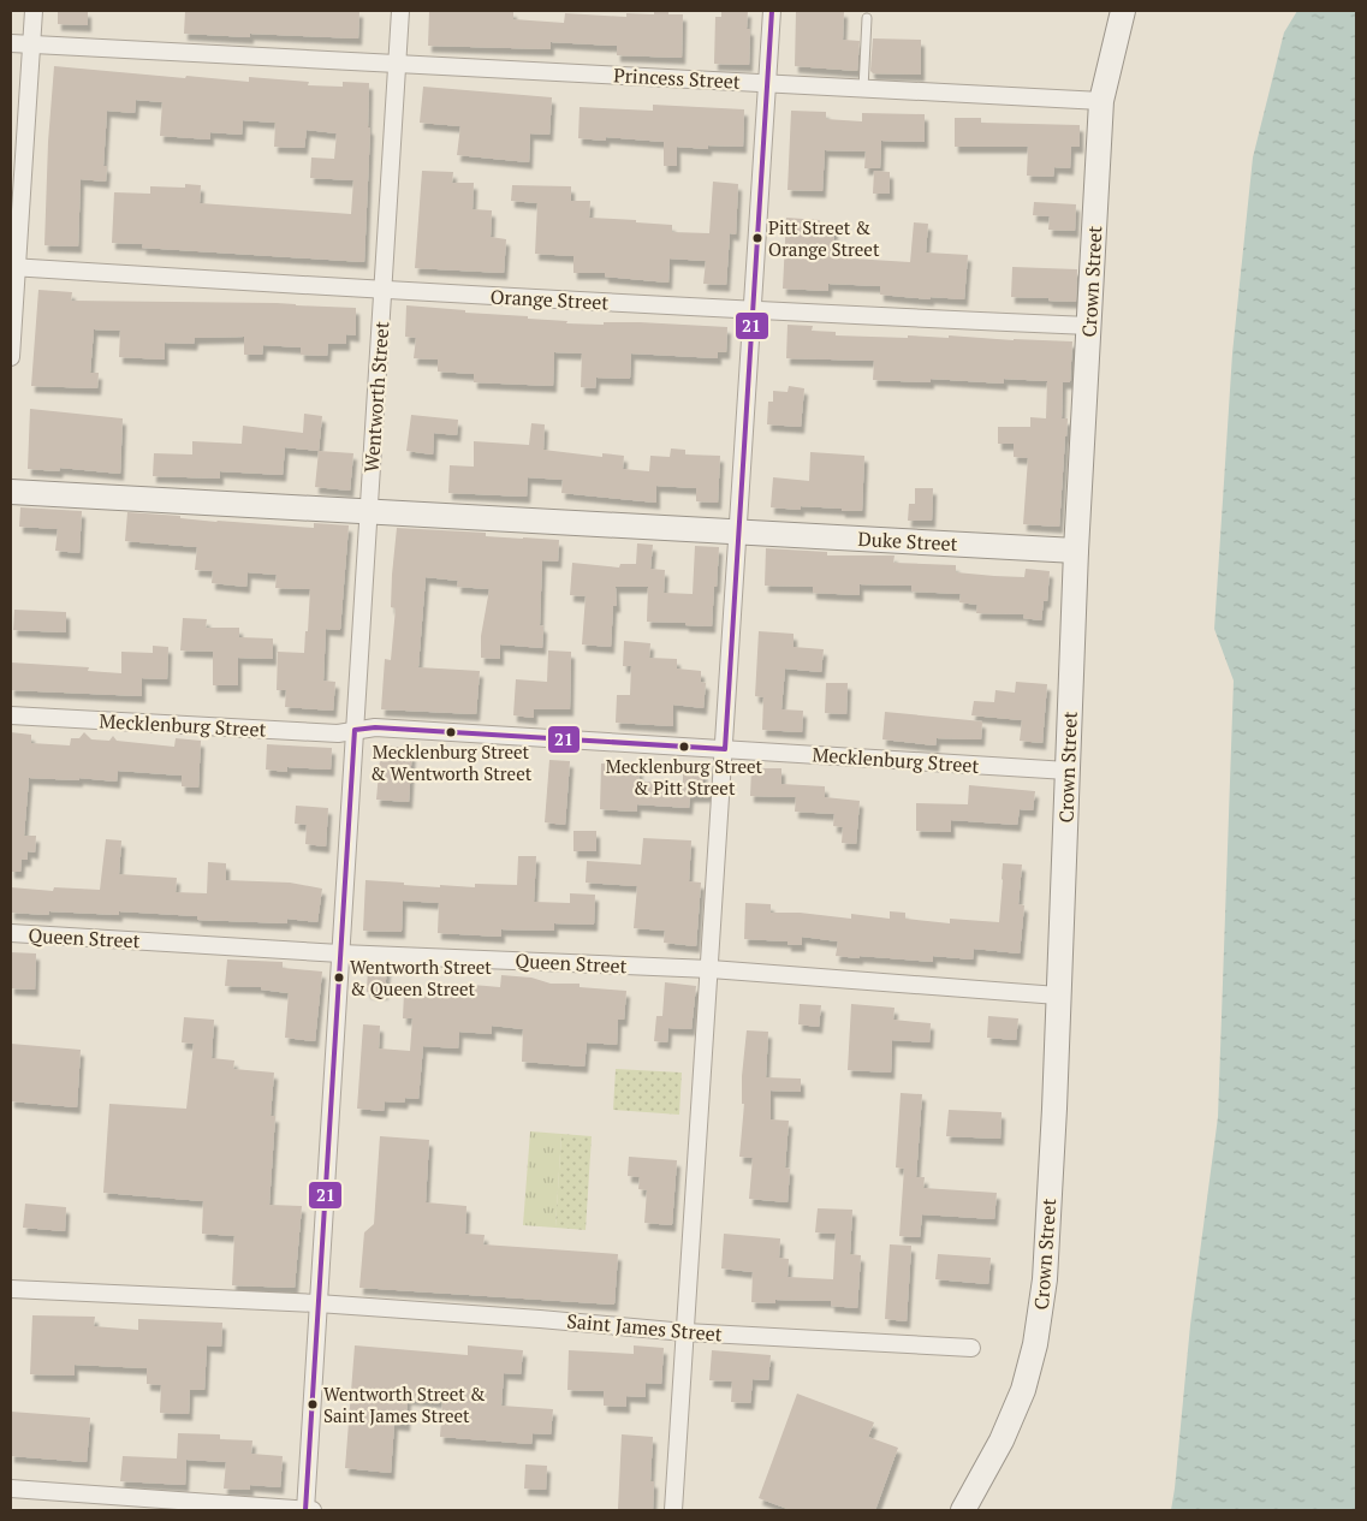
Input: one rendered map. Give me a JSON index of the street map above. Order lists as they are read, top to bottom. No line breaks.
{"streets":{"main road":["Crown Street","Duke Street"],"street":["Princess Street","Orange Street","Wentworth Street","Mecklenburg Street","Queen Street","Saint James Street"]},"crossings":[["Princess Street","Crown Street"],["Princess Street","Wentworth Street"],["Crown Street","Orange Street"],["Crown Street","Duke Street"],["Crown Street","Mecklenburg Street"],["Crown Street","Queen Street"],["Orange Street","Wentworth Street"],["Wentworth Street","Duke Street"],["Wentworth Street","Mecklenburg Street"],["Wentworth Street","Queen Street"],["Wentworth Street","Saint James Street"]],"places":["Pitt Street & Orange Street","Mecklenburg Street & Wentworth Street","Mecklenburg Street & Pitt Street","Wentworth Street & Queen Street","Wentworth Street & Saint James Street"],"lines":["transit line 21"]}
